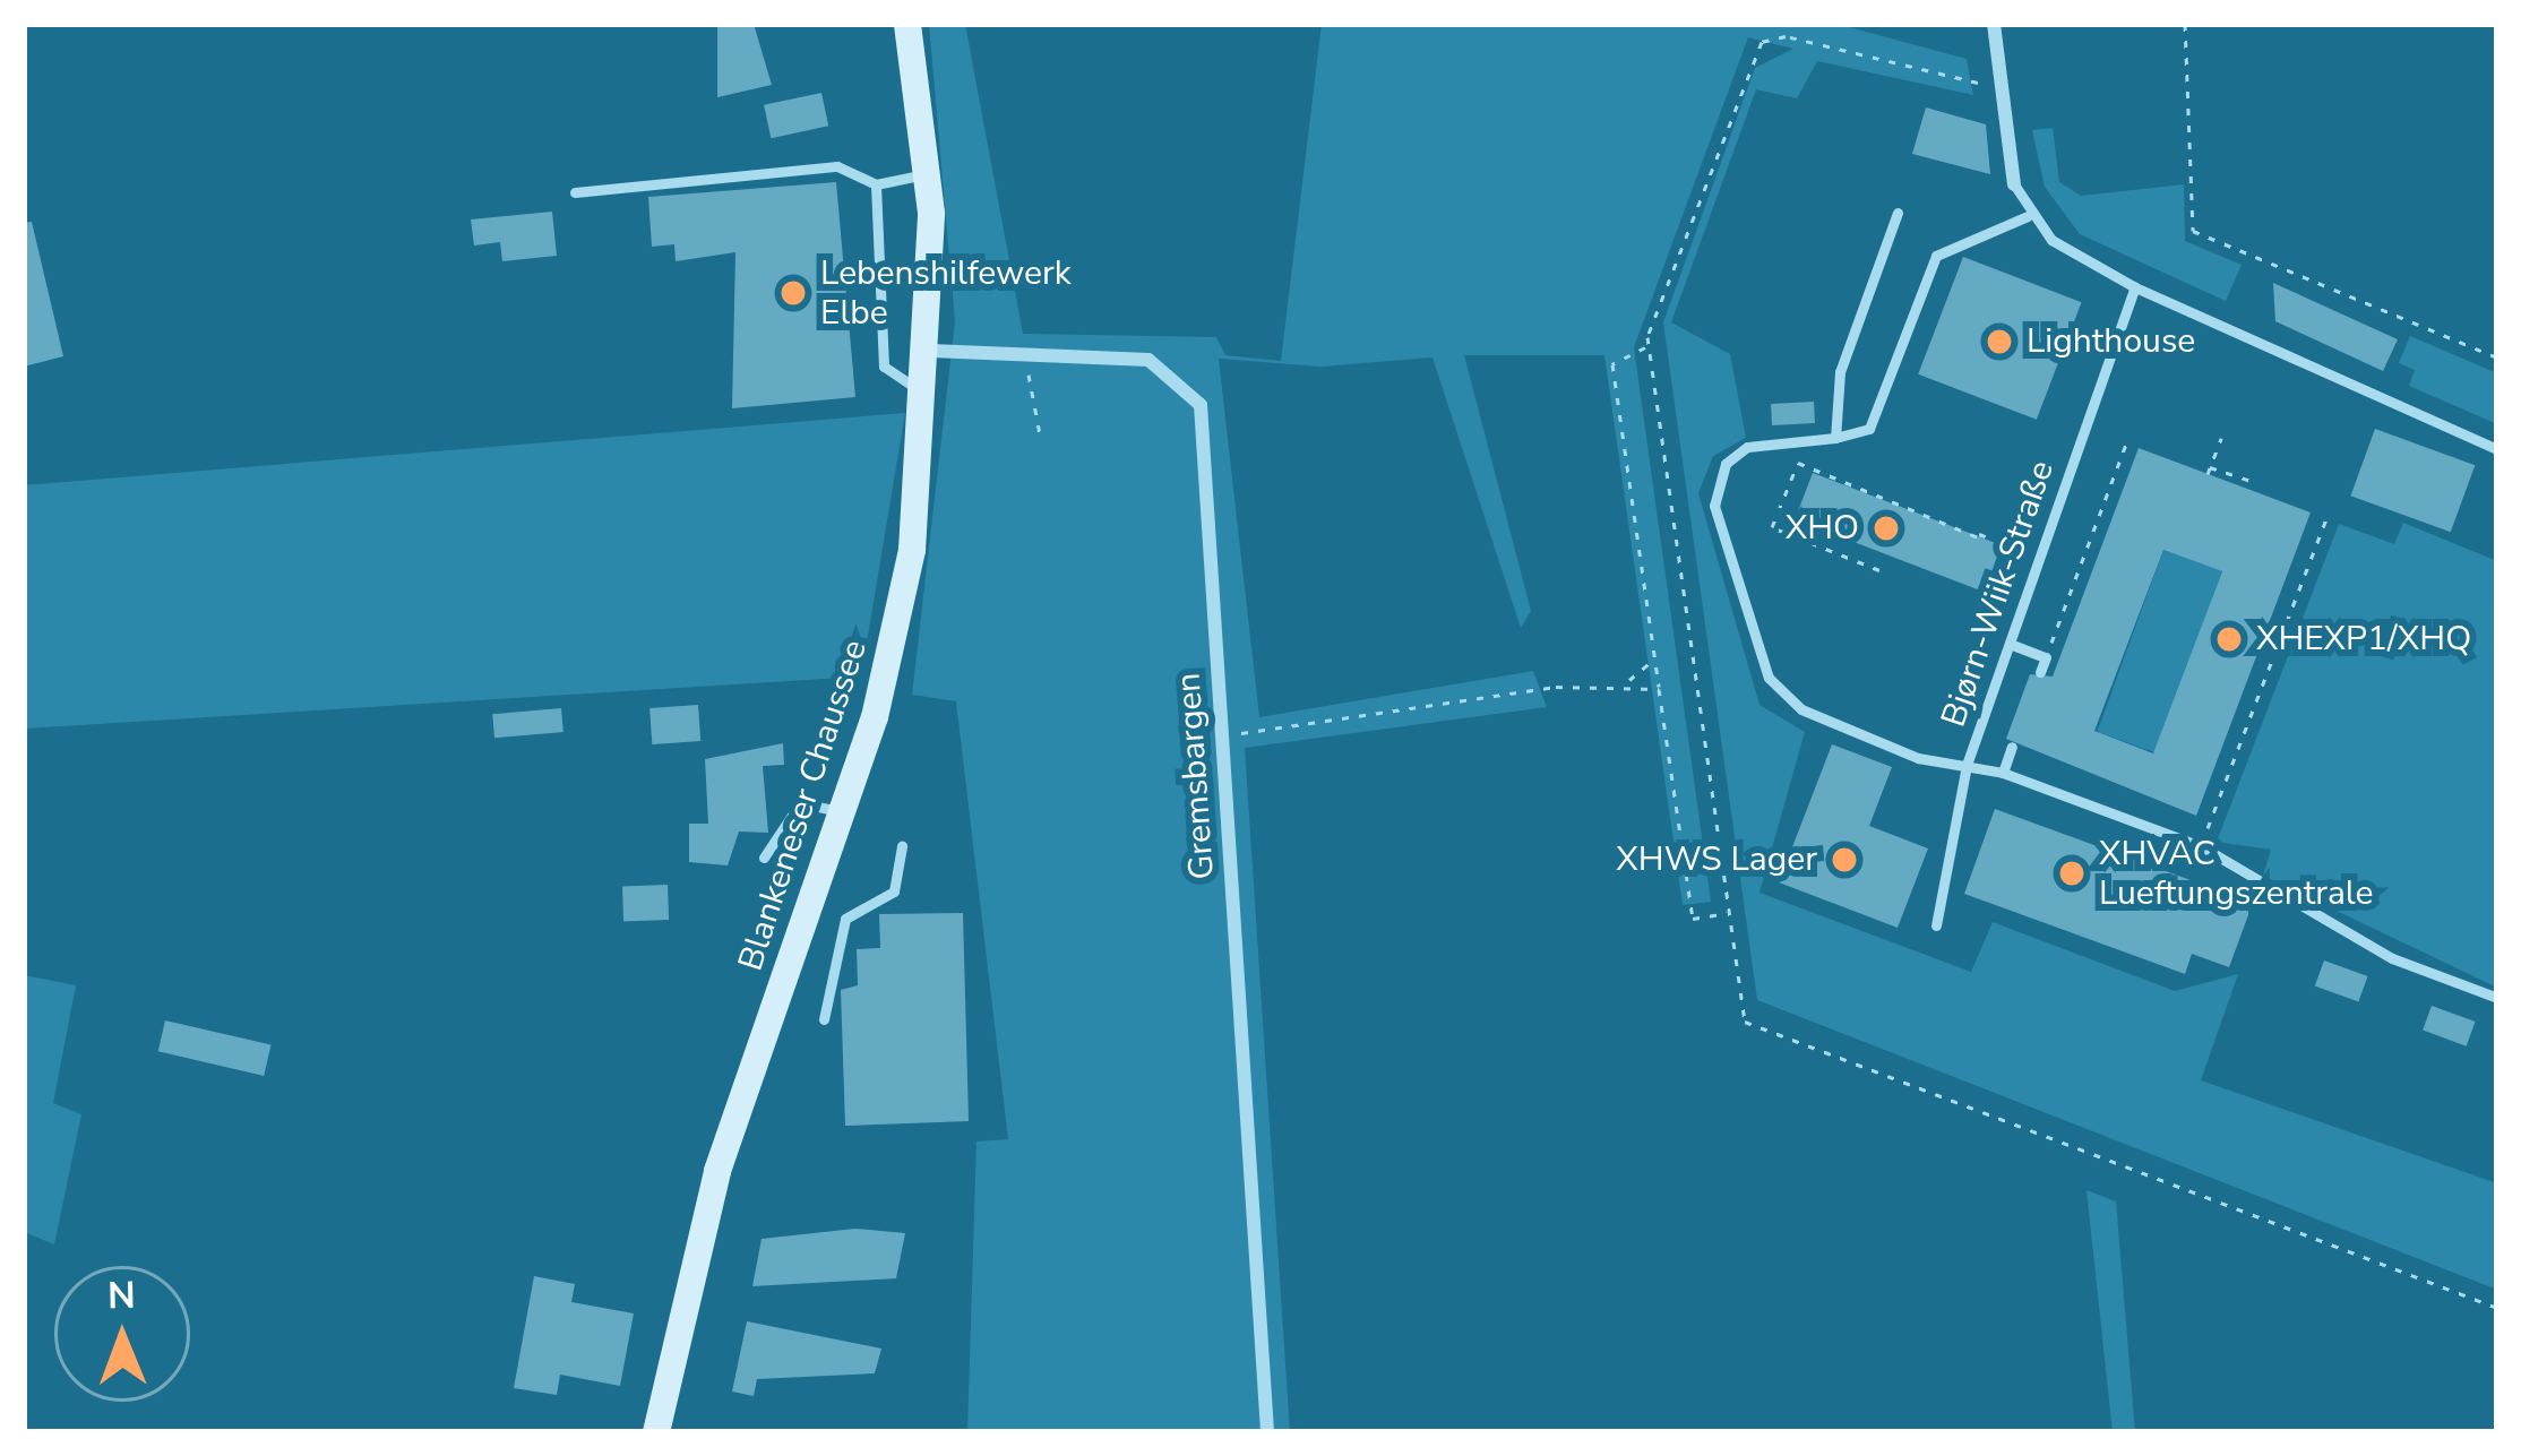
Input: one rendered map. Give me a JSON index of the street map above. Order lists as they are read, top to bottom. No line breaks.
{"streets":{"main road":["Blankeneser Chaussee"],"street":["Gremsbargen"],"lane":["Bjørn-Wiik-Straße"]},"crossings":[["Gremsbargen","Blankeneser Chaussee"]],"places":["Lebenshilfewerk Elbe","Lighthouse","XHO","XHEXP1/XHQ","XHWS Lager","XHVAC Lueftungszentrale"],"north":"top"}
